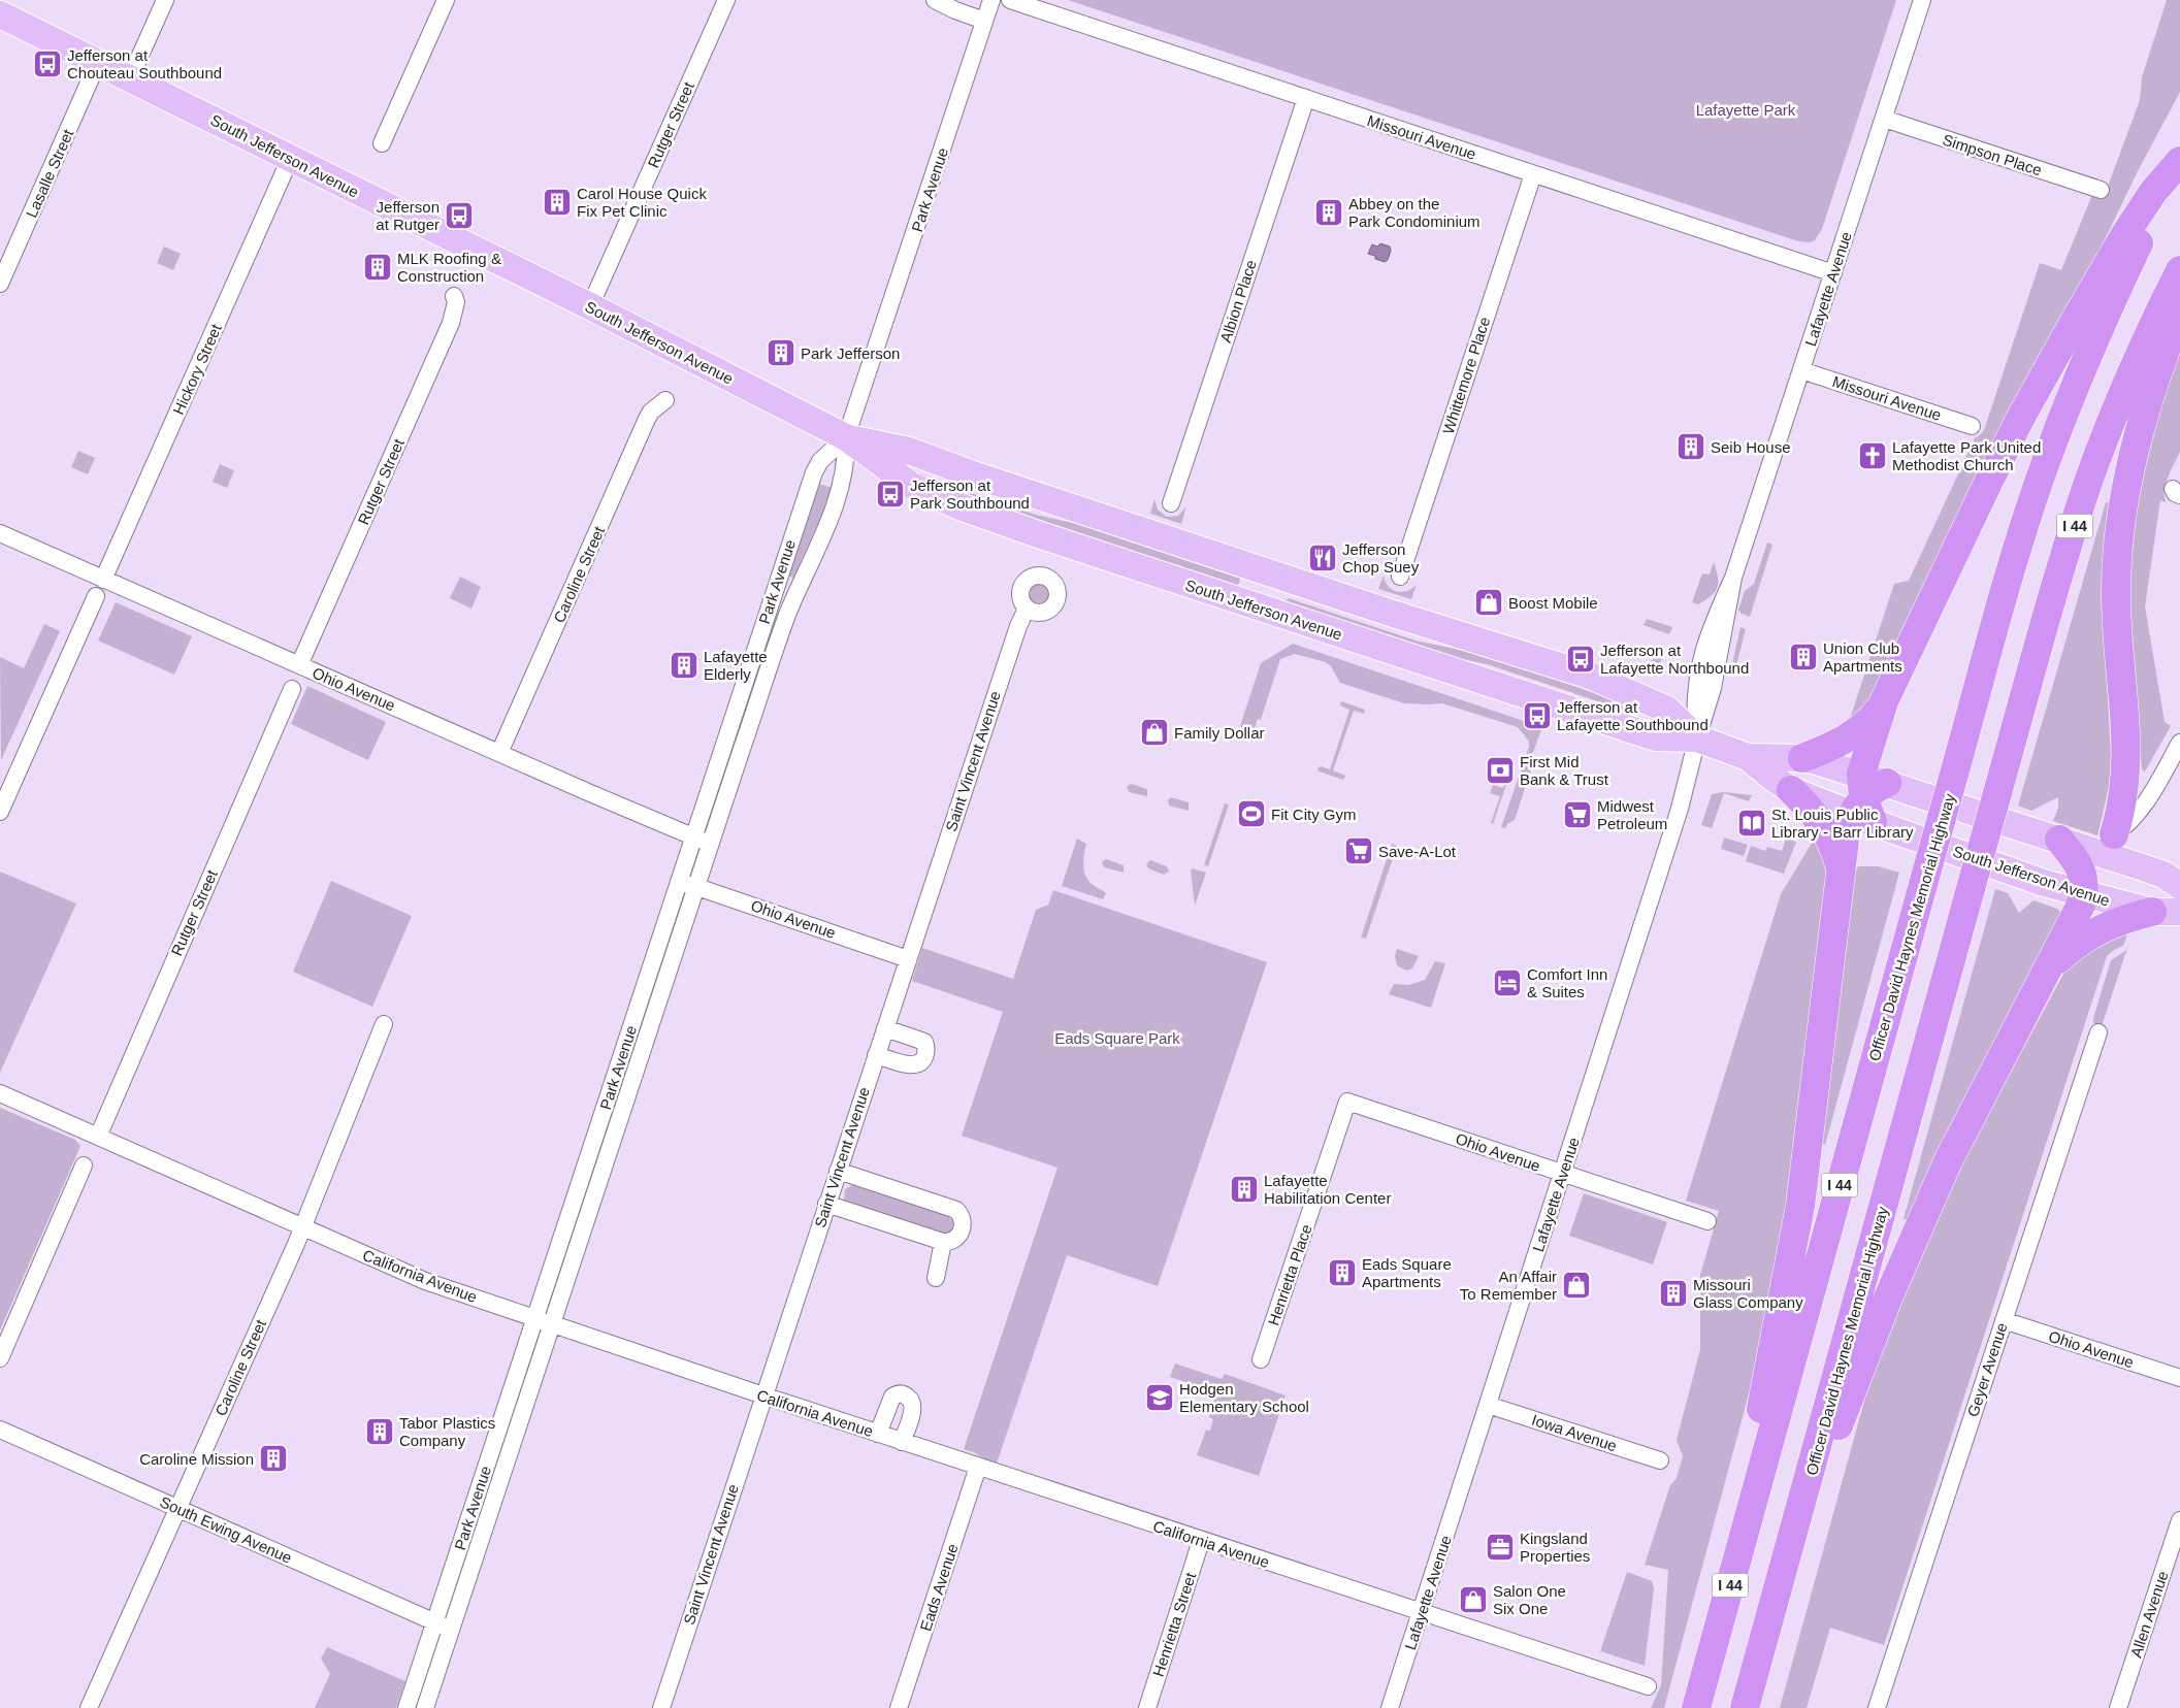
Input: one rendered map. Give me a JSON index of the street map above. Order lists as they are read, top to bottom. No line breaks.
{"streets":{"highway":["I 44","Officer David Haynes Memorial Highway"],"main road":["South Jefferson Avenue"],"street":["Rutger Street","Missouri Avenue","Simpson Place","Lasalle Street","Park Avenue","Lafayette Avenue","Albion Place","Hickory Street","Whittemore Place","Caroline Street","Ohio Avenue","Saint Vincent Avenue","Henrietta Place","California Avenue","Geyer Avenue","Iowa Avenue","South Ewing Avenue","Eads Avenue","Allen Avenue","Henrietta Street"]},"crossings":[["Rutger Street","South Jefferson Avenue"],["Rutger Street","Ohio Avenue"],["Rutger Street","California Avenue"],["Missouri Avenue","Lafayette Avenue"],["Missouri Avenue","Albion Place"],["Missouri Avenue","Whittemore Place"],["Simpson Place","Lafayette Avenue"],["South Jefferson Avenue","Lasalle Street"],["South Jefferson Avenue","Park Avenue"],["South Jefferson Avenue","Lafayette Avenue"],["South Jefferson Avenue","Hickory Street"],["Park Avenue","Ohio Avenue"],["Park Avenue","California Avenue"],["Park Avenue","South Ewing Avenue"],["Lafayette Avenue","Ohio Avenue"],["Lafayette Avenue","California Avenue"],["Lafayette Avenue","Iowa Avenue"],["Hickory Street","Ohio Avenue"],["Caroline Street","Ohio Avenue"],["Caroline Street","California Avenue"],["Caroline Street","South Ewing Avenue"],["Ohio Avenue","Saint Vincent Avenue"],["Ohio Avenue","Henrietta Place"],["Ohio Avenue","Geyer Avenue"],["Saint Vincent Avenue","California Avenue"],["California Avenue","Eads Avenue"],["California Avenue","Henrietta Street"]],"parks":["Lafayette Park","Eads Square Park"],"places":{"bus stop":["Jefferson at Chouteau Southbound","Jefferson at Rutger","Jefferson at Park Southbound","Jefferson at Lafayette Northbound","Jefferson at Lafayette Southbound"],"building":["Carol House Quick Fix Pet Clinic","Abbey on the Park Condominium","MLK Roofing & Construction","Park Jefferson","Seib House","Union Club Apartments","Lafayette Elderly","Lafayette Habilitation Center","Eads Square Apartments","Missouri Glass Company","Tabor Plastics Company","Caroline Mission"],"church":["Lafayette Park United Methodist Church"],"restaurant":["Jefferson Chop Suey"],"shop":["Boost Mobile","Family Dollar","An Affair To Remember","Salon One Six One"],"bank":["First Mid Bank & Trust"],"sports":["Fit City Gym"],"supermarket":["Midwest Petroleum","Save-A-Lot"],"library":["St. Louis Public Library - Barr Library"],"hotel":["Comfort Inn & Suites"],"school or university":["Hodgen Elementary School"],"office":["Kingsland Properties"]}}
